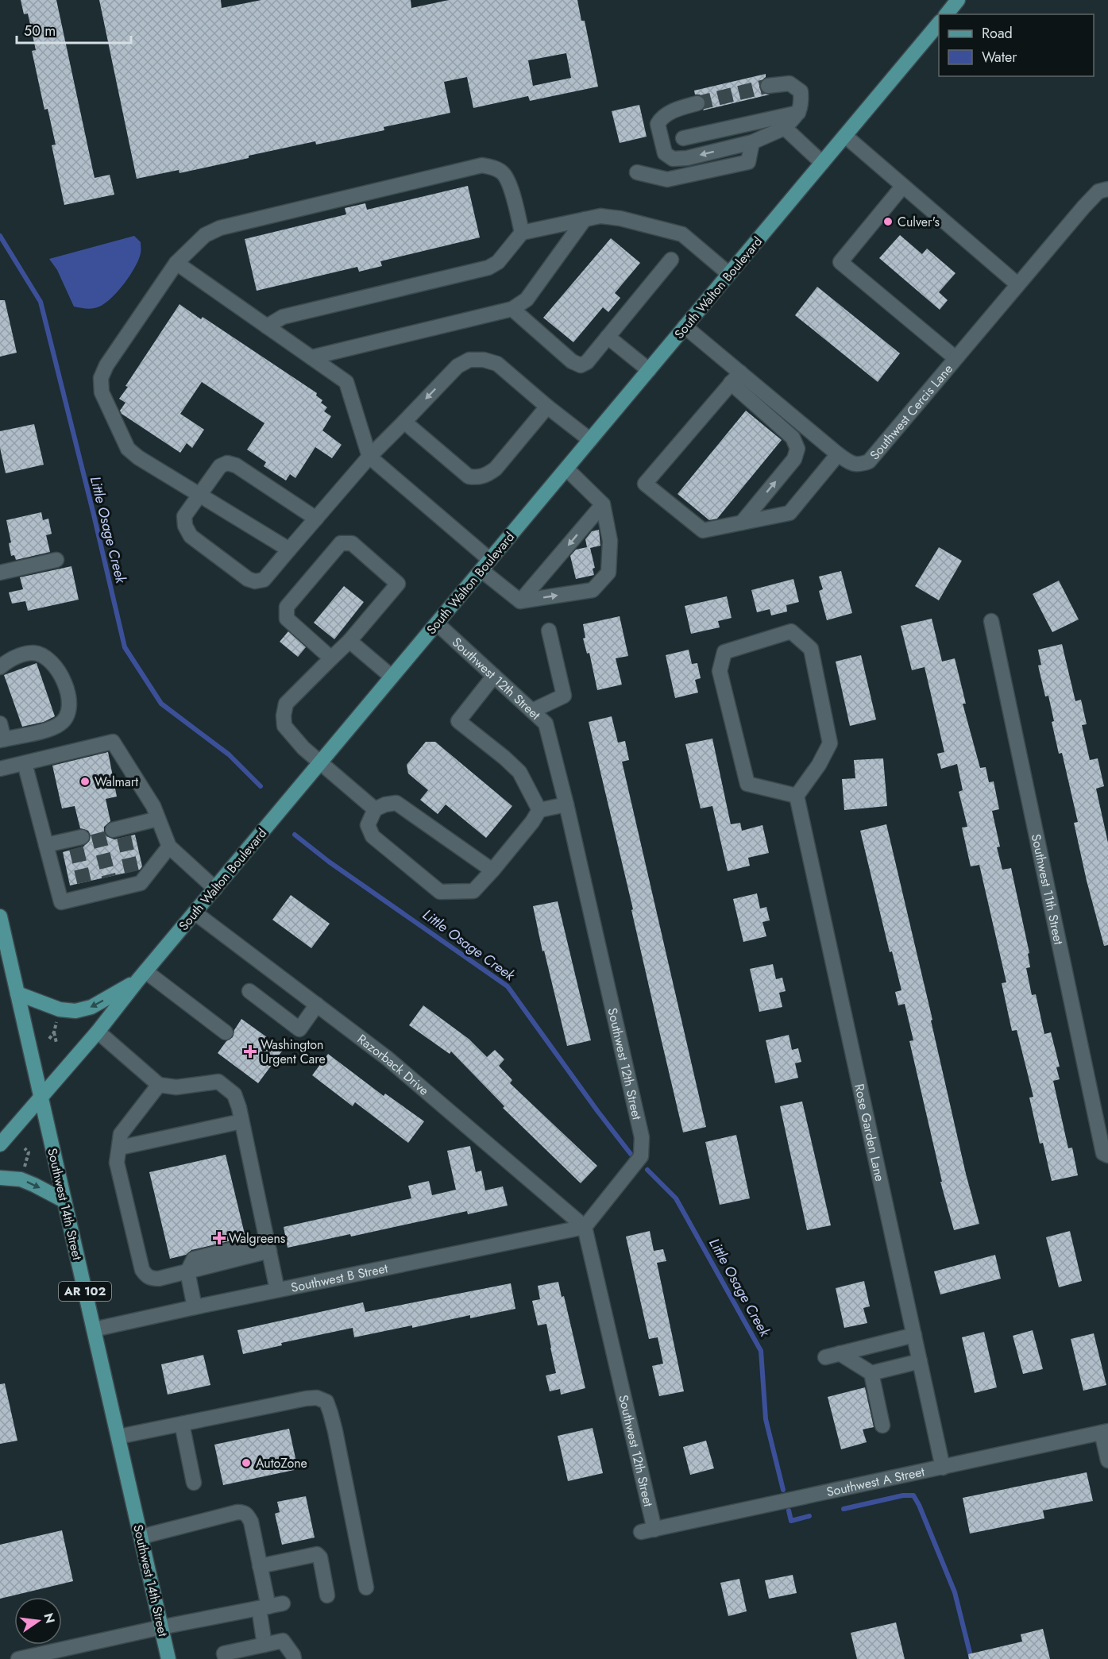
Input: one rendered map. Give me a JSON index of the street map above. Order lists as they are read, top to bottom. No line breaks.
{"streets":{"main road":["South Walton Boulevard","Southwest 14th Street","AR 102"],"street":["Southwest Cercis Lane","Southwest 12th Street","Southwest 11th Street","Razorback Drive","Rose Garden Lane","Southwest B Street","Southwest A Street"]},"crossings":[["South Walton Boulevard","Southwest Cercis Lane"],["South Walton Boulevard","Southwest 12th Street"],["South Walton Boulevard","Razorback Drive"],["South Walton Boulevard","Southwest 14th Street"],["Southwest 12th Street","Razorback Drive"],["Southwest 12th Street","Southwest B Street"],["Southwest 12th Street","Southwest A Street"],["Razorback Drive","Southwest B Street"],["Rose Garden Lane","Southwest A Street"],["Southwest 14th Street","Southwest B Street"]],"water":["Little Osage Creek"],"places":{"other":["Culver's","Walmart","AutoZone"],"health":["Washington Urgent Care","Walgreens"]},"legend":["Road","Water"],"scale_bar":"50 m","north":"right"}
